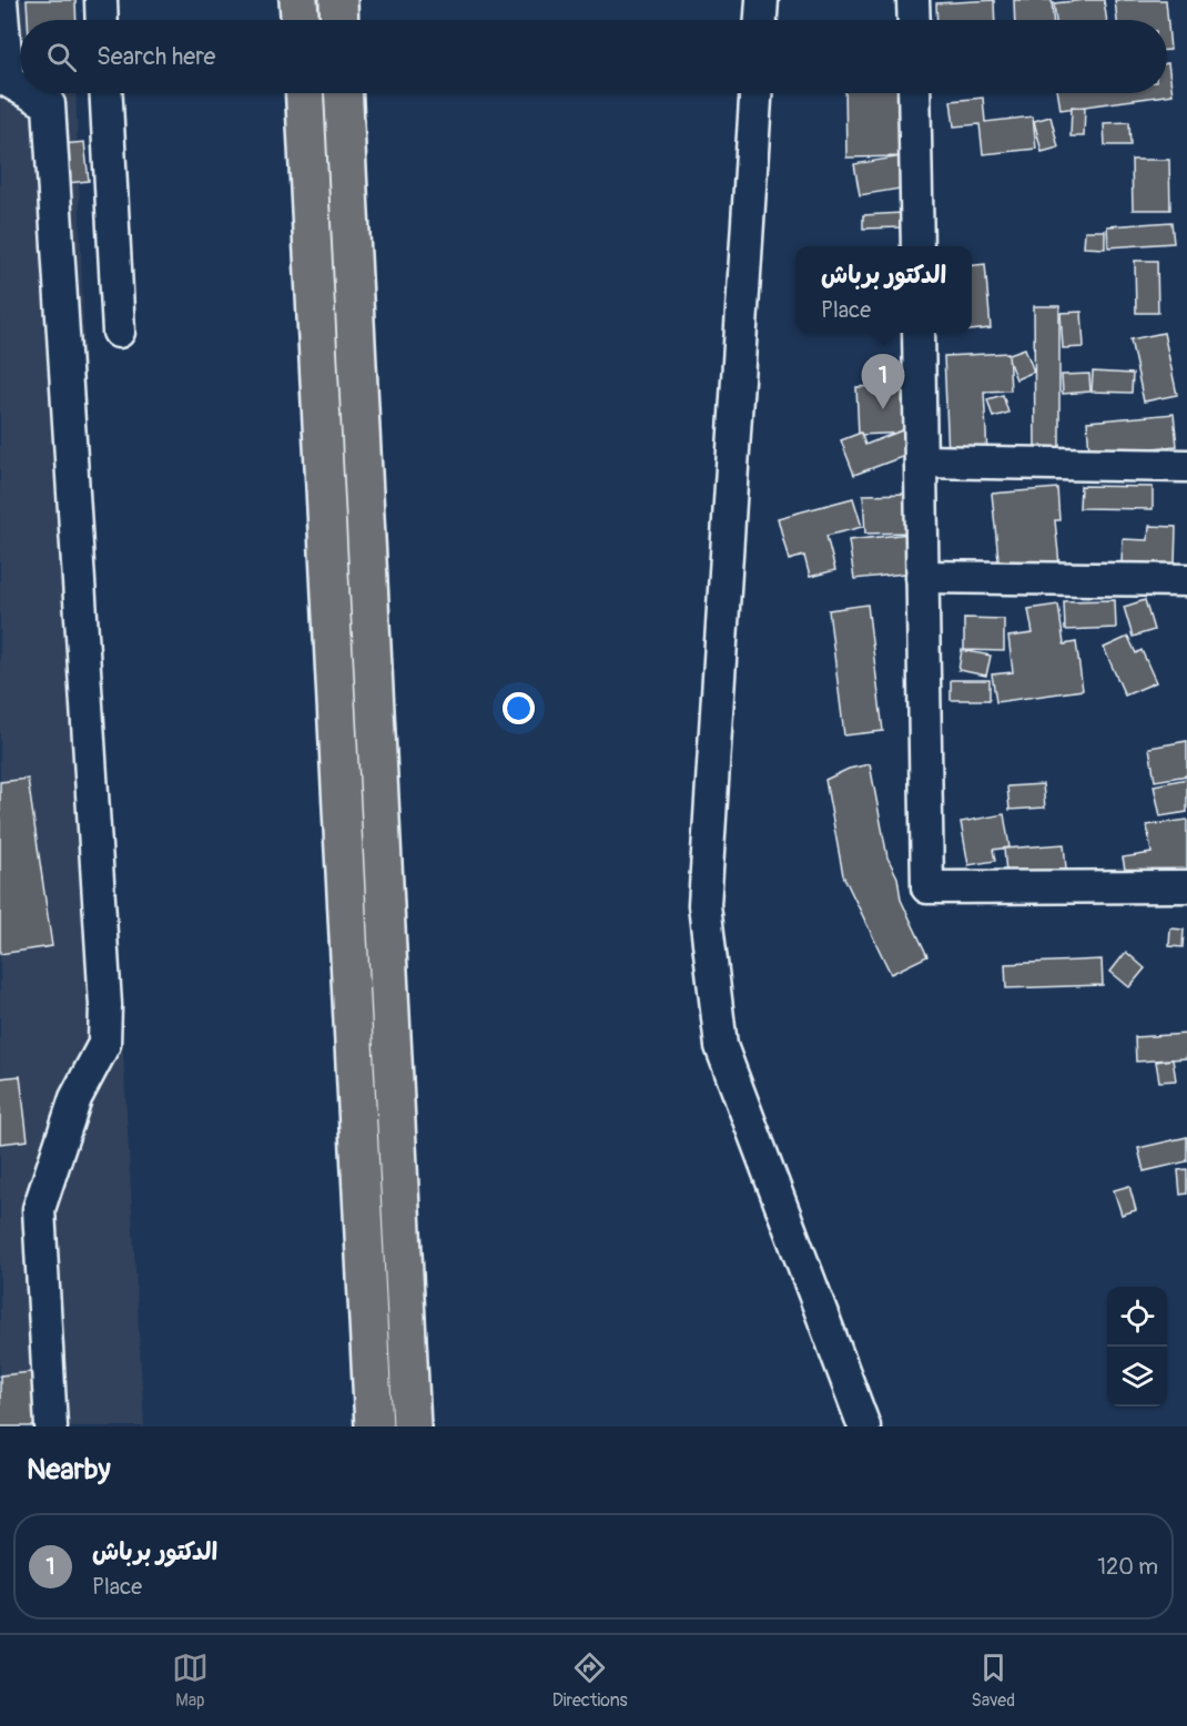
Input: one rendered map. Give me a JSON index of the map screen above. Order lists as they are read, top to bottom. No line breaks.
{"page":{"search":"Search here","popup":["الدكتور برباش","Place"],"pins":"1","heading":"Nearby","list":[{"mark":"1","name":"الدكتور برباش","note":"Place","value":"120 m"}],"nav":["Map","Directions","Saved"]}}
